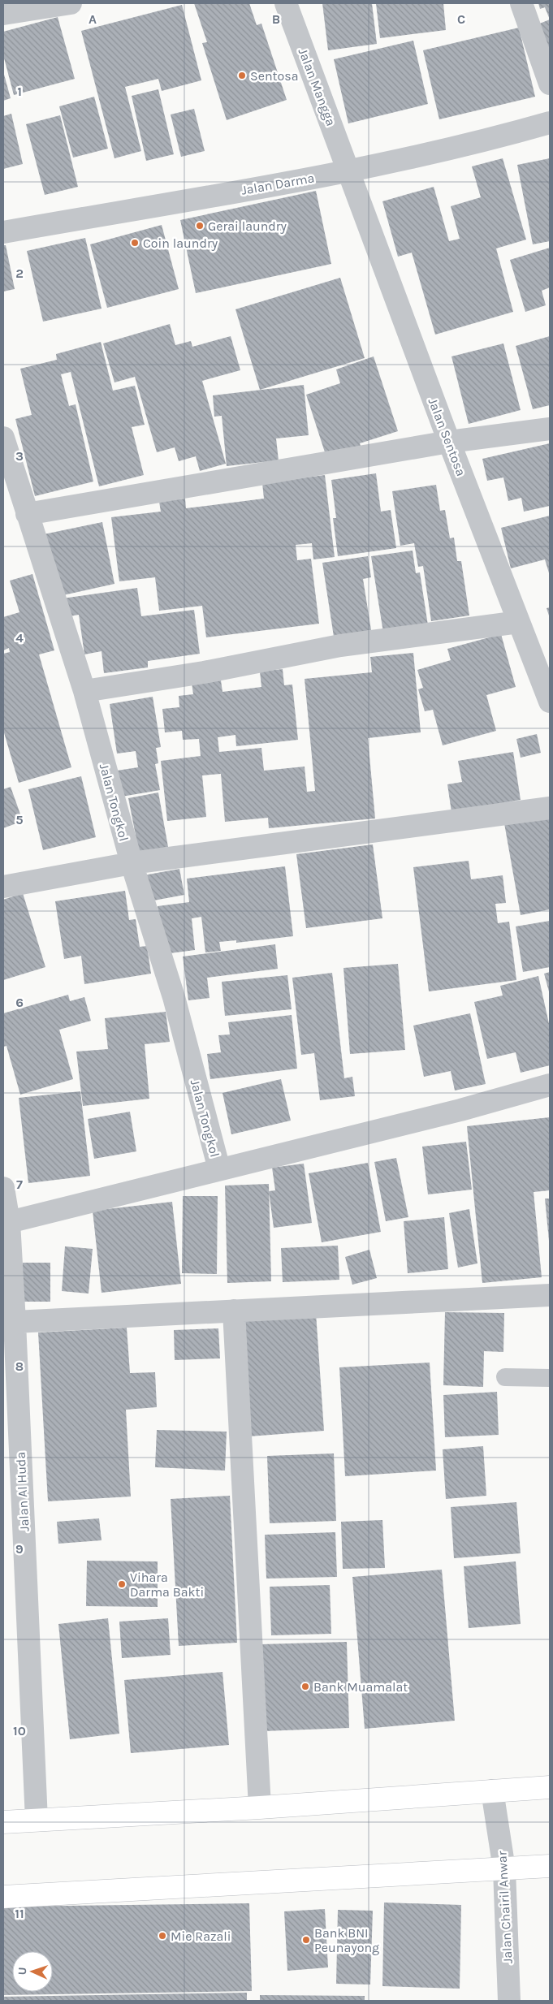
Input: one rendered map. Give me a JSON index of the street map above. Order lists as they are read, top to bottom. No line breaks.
{"streets":{"street":["Jalan Mangga","Jalan Darma","Jalan Sentosa","Jalan Tongkol","Jalan Al Huda","Jalan Chairil Anwar"]},"crossings":[["Jalan Mangga","Jalan Darma"],["Jalan Mangga","Jalan Sentosa"],["Jalan Darma","Jalan Sentosa"]],"places":["Sentosa","Gerai laundry","Coin laundry","Vihara Darma Bakti","Bank Muamalat","Mie Razali","Bank BNI Peunayong"],"north":"left","grid":{"columns":["A","B","C"],"rows":["1","2","3","4","5","6","7","8","9","10","11"]}}
